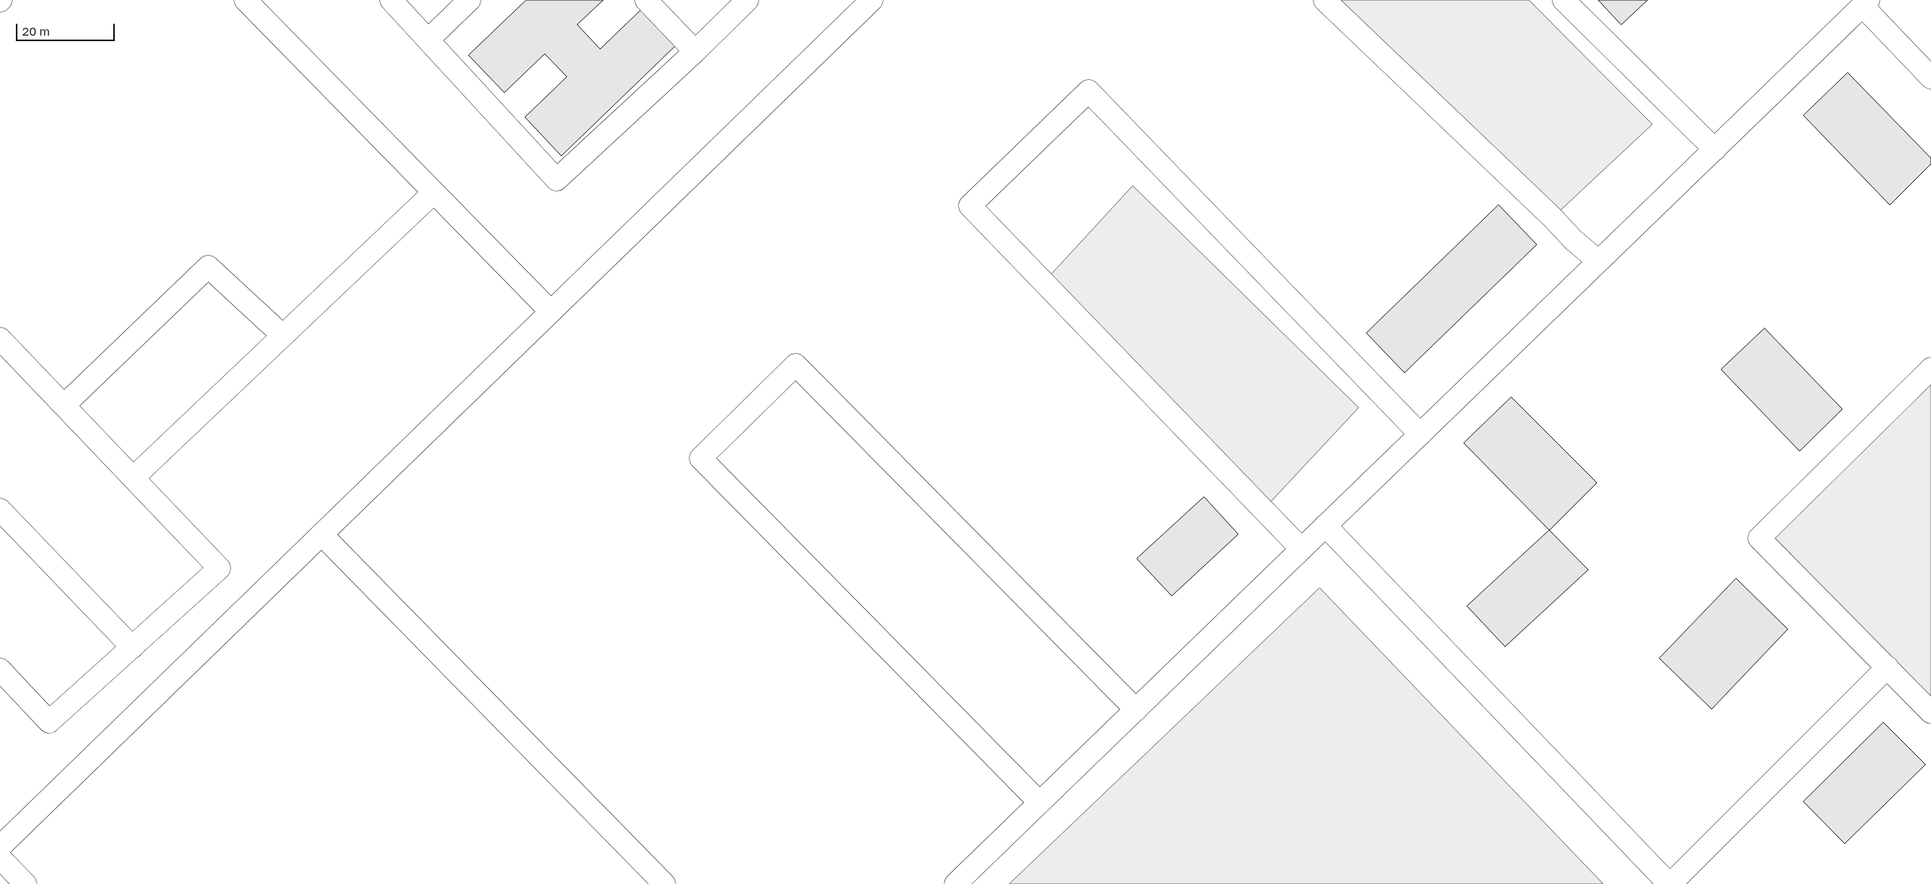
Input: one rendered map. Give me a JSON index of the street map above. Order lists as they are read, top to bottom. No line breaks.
{"scale_bar":"20 m"}
